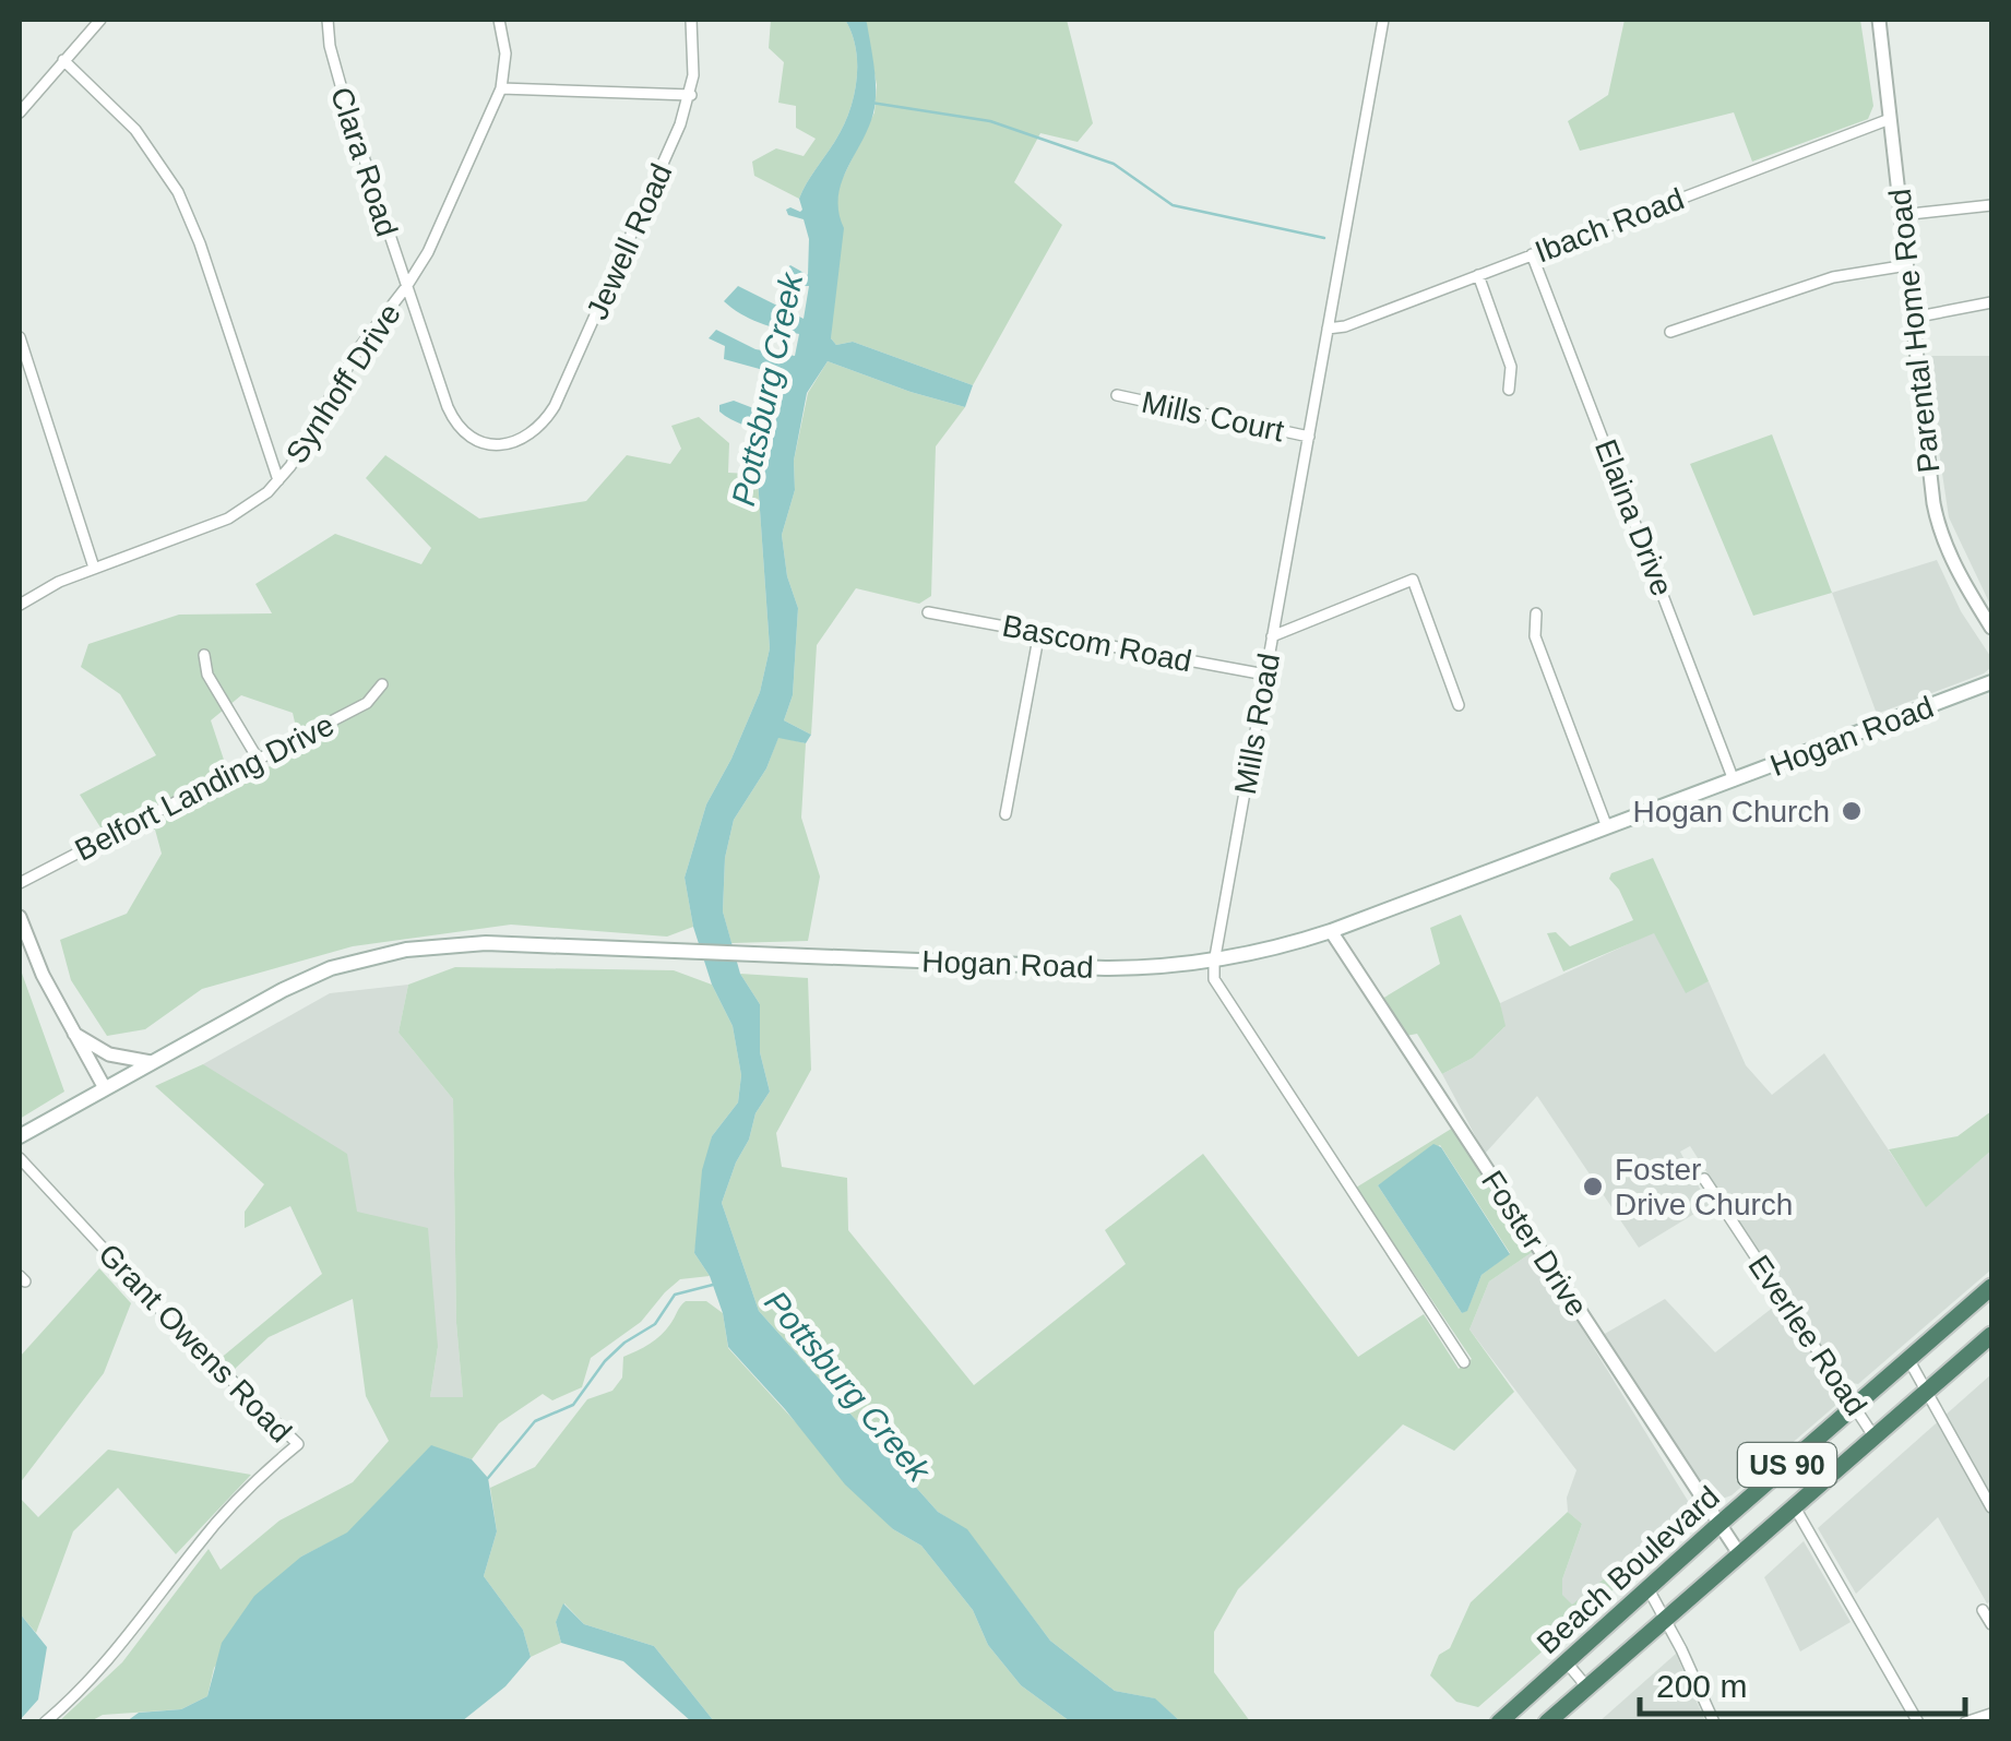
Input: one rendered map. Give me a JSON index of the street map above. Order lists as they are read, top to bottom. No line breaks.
{"streets":{"highway":["US 90","Beach Boulevard"],"main road":["Hogan Road"],"street":["Clara Road","Ibach Road","Jewell Road","Parental Home Road","Synhoff Drive","Mills Court","Elaina Drive","Bascom Road","Mills Road","Belfort Landing Drive","Foster Drive","Everlee Road","Grant Owens Road"]},"crossings":[["Clara Road","Jewell Road"],["Clara Road","Synhoff Drive"],["Ibach Road","Parental Home Road"],["Ibach Road","Elaina Drive"],["Ibach Road","Mills Road"],["Mills Court","Mills Road"],["Elaina Drive","Hogan Road"],["Bascom Road","Mills Road"],["Mills Road","Hogan Road"],["Hogan Road","Foster Drive"],["Foster Drive","US 90"],["Foster Drive","Beach Boulevard"],["Everlee Road","US 90"],["Everlee Road","Beach Boulevard"]],"water":["Pottsburg Creek"],"places":["Hogan Church","Foster Drive Church"],"scale_bar":"200 m"}
